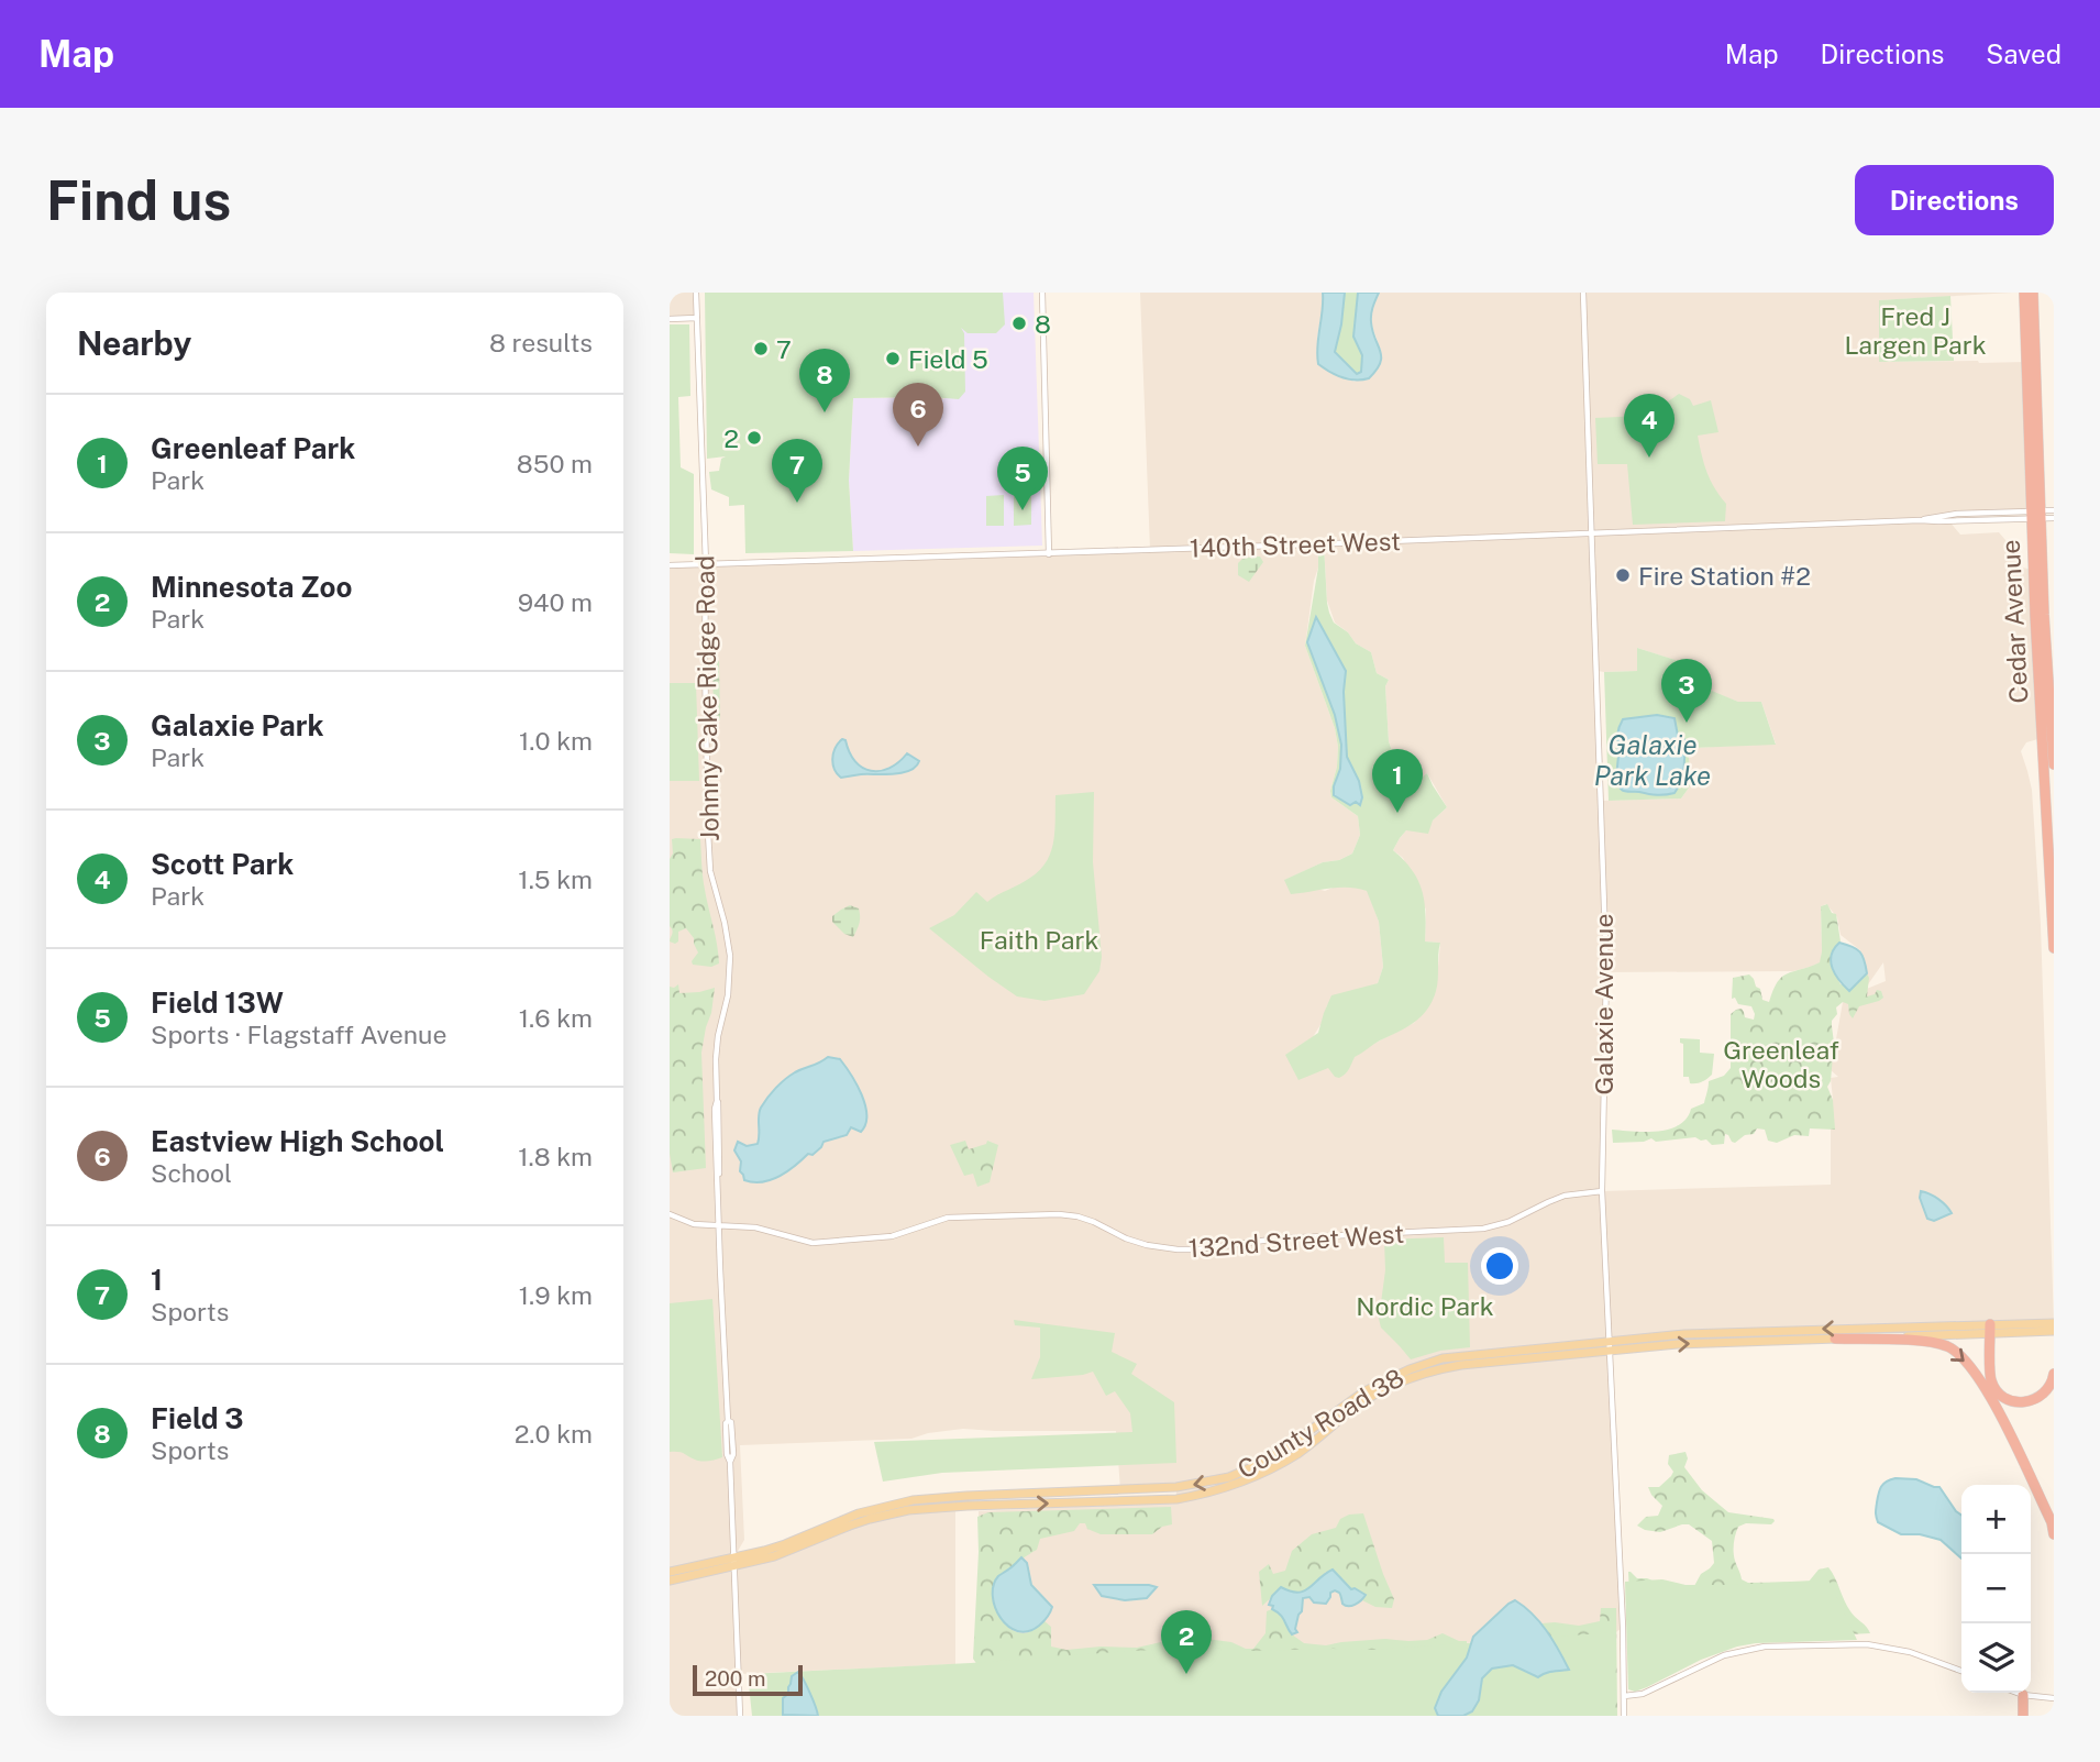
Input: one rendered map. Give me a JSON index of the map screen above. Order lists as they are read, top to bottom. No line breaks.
{"streets":{"highway":["Cedar Avenue"],"main road":["County Road 38"],"street":["140th Street West","Johnny Cake Ridge Road","Galaxie Avenue","132nd Street West"]},"crossings":[["140th Street West","Cedar Avenue"],["140th Street West","Johnny Cake Ridge Road"],["140th Street West","Galaxie Avenue"],["Johnny Cake Ridge Road","132nd Street West"],["Johnny Cake Ridge Road","County Road 38"],["Galaxie Avenue","132nd Street West"],["Galaxie Avenue","County Road 38"]],"water":["Galaxie Park Lake"],"parks":["Fred J Largen Park","Faith Park","Greenleaf Woods","Nordic Park"],"places":["8","7","Field 5","2","Fire Station #2"],"scale_bar":"200 m","page":{"header":"Map","nav":["Map","Directions","Saved"],"buttons":"Directions","title":"Find us","heading":["Nearby","8 results"],"pins":["8","6","4","7","5","3","1","2"],"list":[{"mark":"1","name":"Greenleaf Park","note":"Park","value":"850 m"},{"mark":"2","name":"Minnesota Zoo","note":"Park","value":"940 m"},{"mark":"3","name":"Galaxie Park","note":"Park","value":"1.0 km"},{"mark":"4","name":"Scott Park","note":"Park","value":"1.5 km"},{"mark":"5","name":"Field 13W","note":"Sports · Flagstaff Avenue","value":"1.6 km"},{"mark":"6","name":"Eastview High School","note":"School","value":"1.8 km"},{"mark":"7","name":"1","note":"Sports","value":"1.9 km"},{"mark":"8","name":"Field 3","note":"Sports","value":"2.0 km"}],"map_buttons":["+","−"],"scale":"200 m"}}
